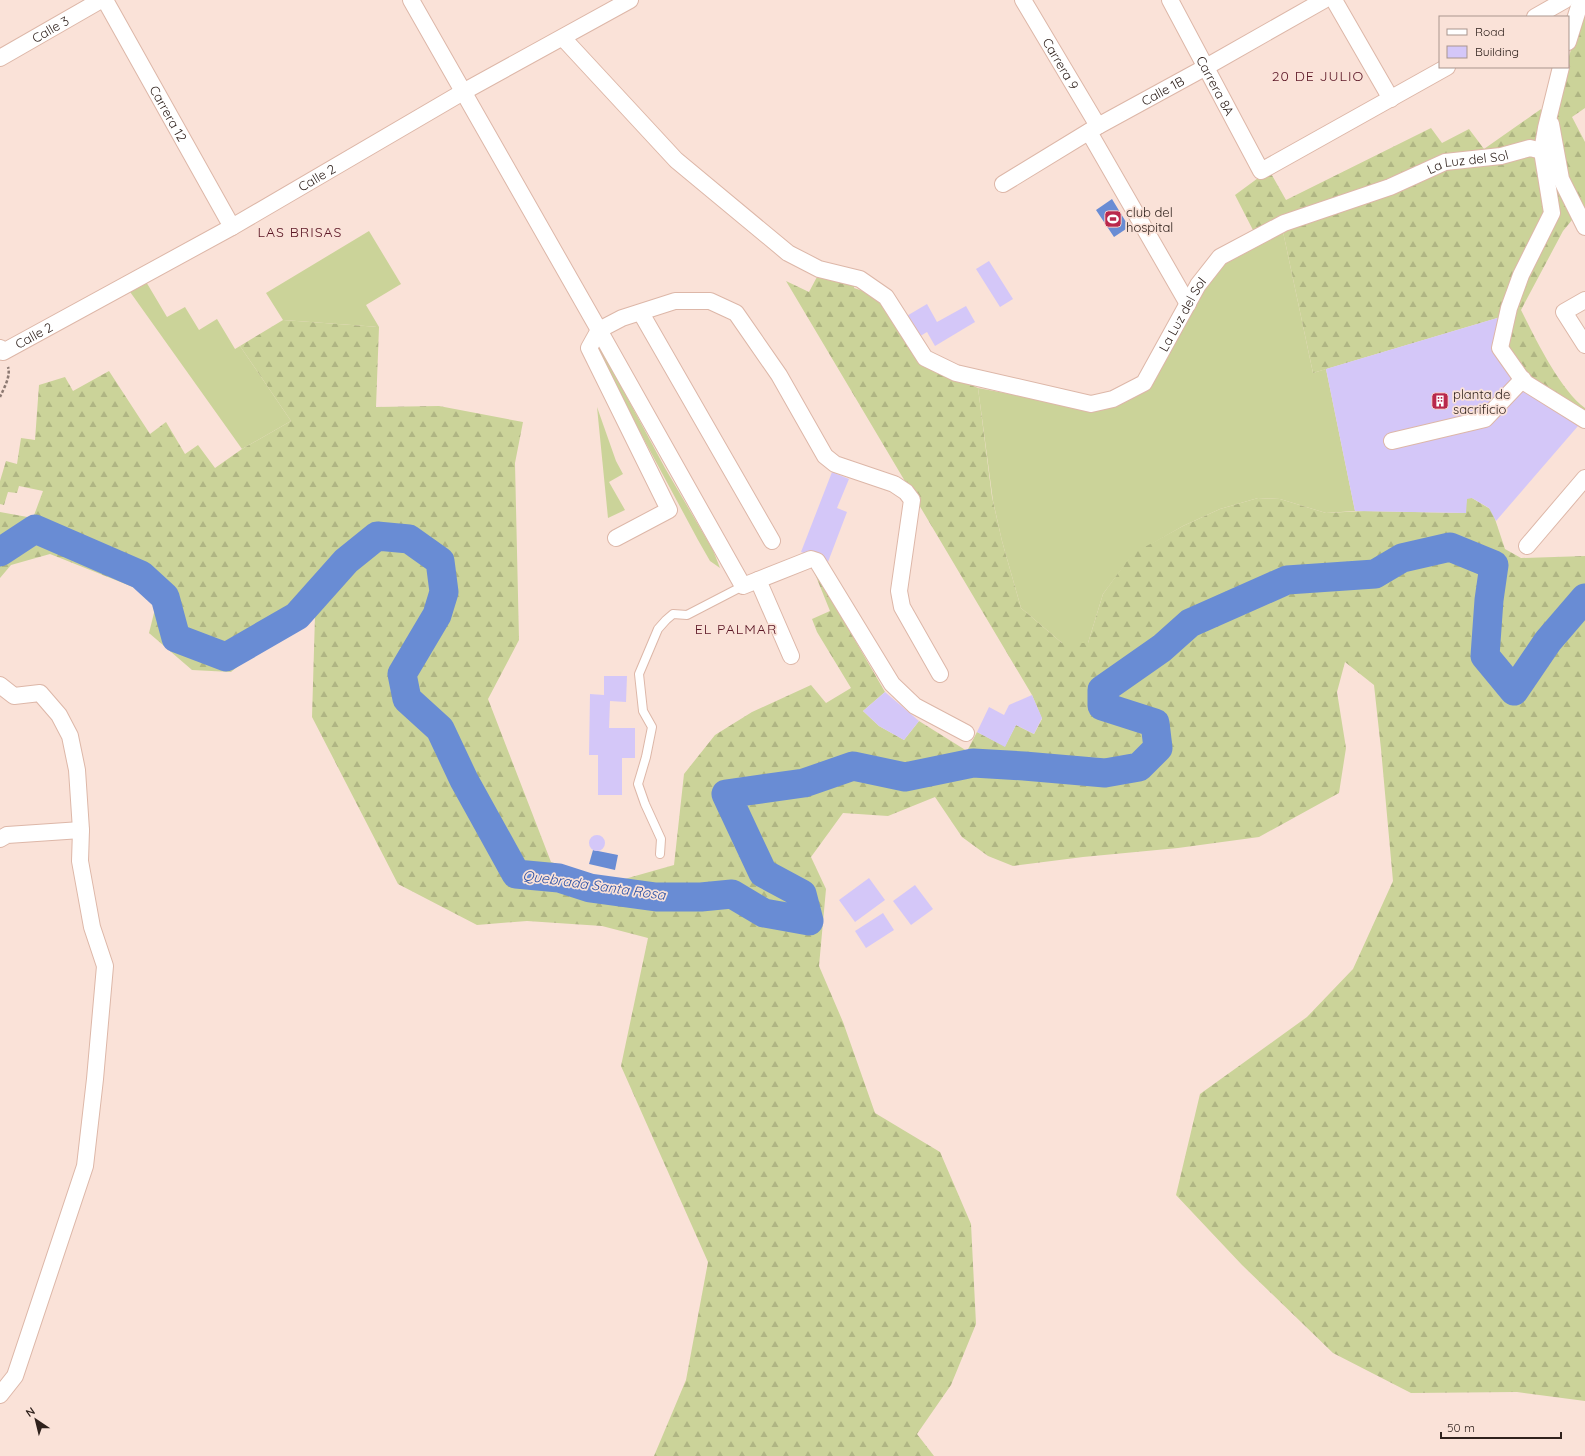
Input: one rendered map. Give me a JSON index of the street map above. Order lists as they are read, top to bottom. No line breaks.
{"streets":{"street":["Calle 3","Carrera 9","Carrera 8A","Calle 1B","Carrera 12","La Luz del Sol","Calle 2"]},"crossings":[["Carrera 9","Calle 1B"],["Carrera 9","La Luz del Sol"],["Carrera 8A","Calle 1B"],["Carrera 12","Calle 2"],["La Luz del Sol","Calle 2"]],"districts":["20 DE JULIO","LAS BRISAS","EL PALMAR"],"water":["Quebrada Santa Rosa"],"places":{"sports":["club del hospital"],"building":["planta de sacrificio"]},"legend":["Road","Building"],"scale_bar":"50 m","north":"top left"}
